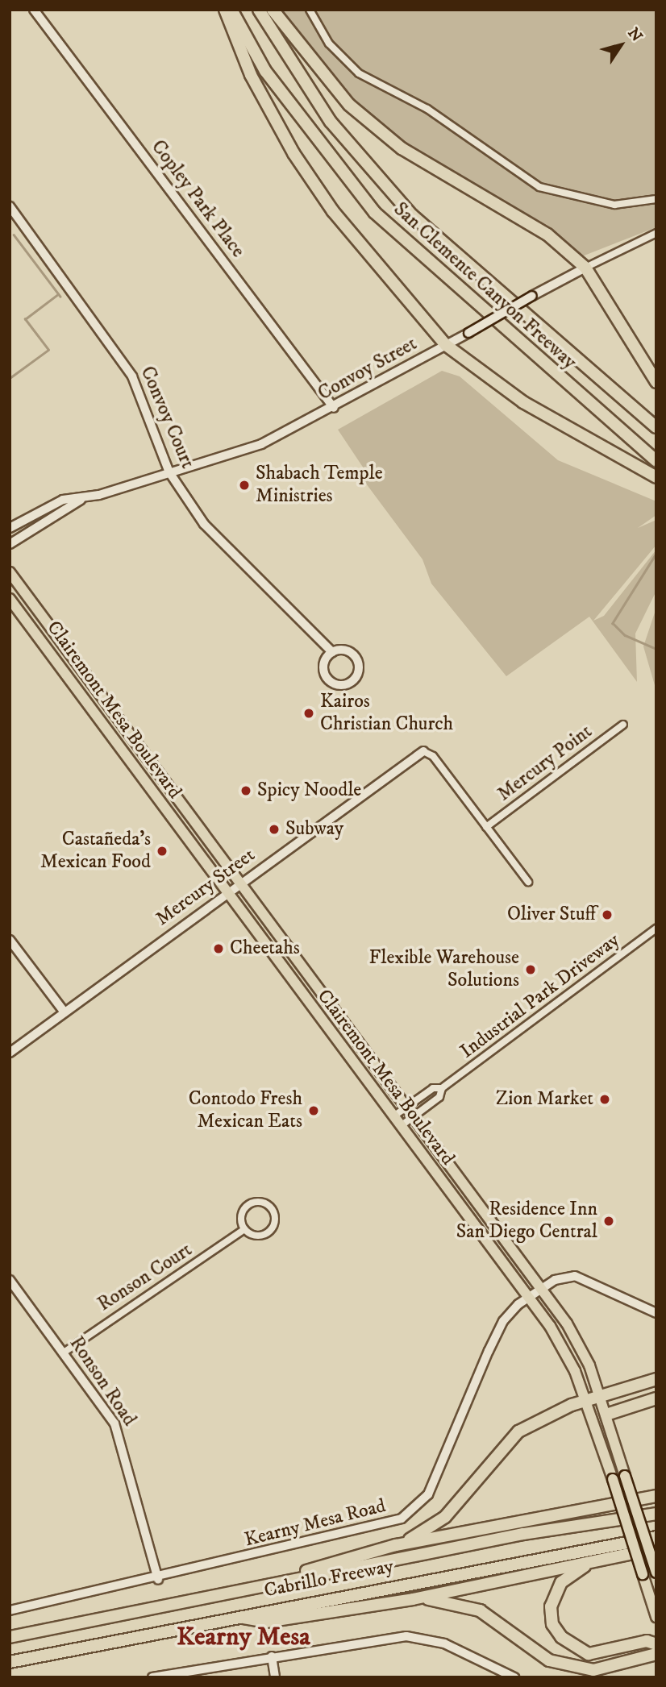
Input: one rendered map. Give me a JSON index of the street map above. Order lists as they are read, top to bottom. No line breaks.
{"streets":{"highway":["San Clemente Canyon Freeway","Cabrillo Freeway"],"main road":["Copley Park Place","Convoy Street","Clairemont Mesa Boulevard"],"street":["Convoy Court","Mercury Point","Mercury Street","Industrial Park Driveway","Ronson Court","Ronson Road","Kearny Mesa Road"]},"crossings":[["Copley Park Place","Convoy Street"],["Convoy Street","Convoy Court"],["Clairemont Mesa Boulevard","Mercury Street"],["Clairemont Mesa Boulevard","Industrial Park Driveway"],["Clairemont Mesa Boulevard","Kearny Mesa Road"],["Ronson Court","Ronson Road"],["Ronson Road","Kearny Mesa Road"]],"districts":["Kearny Mesa"],"places":["Shabach Temple Ministries","Kairos Christian Church","Spicy Noodle","Subway","Castañeda's Mexican Food","Oliver Stuff","Cheetahs","Flexible Warehouse Solutions","Zion Market","Contodo Fresh Mexican Eats","Residence Inn San Diego Central"],"north":"top right"}
